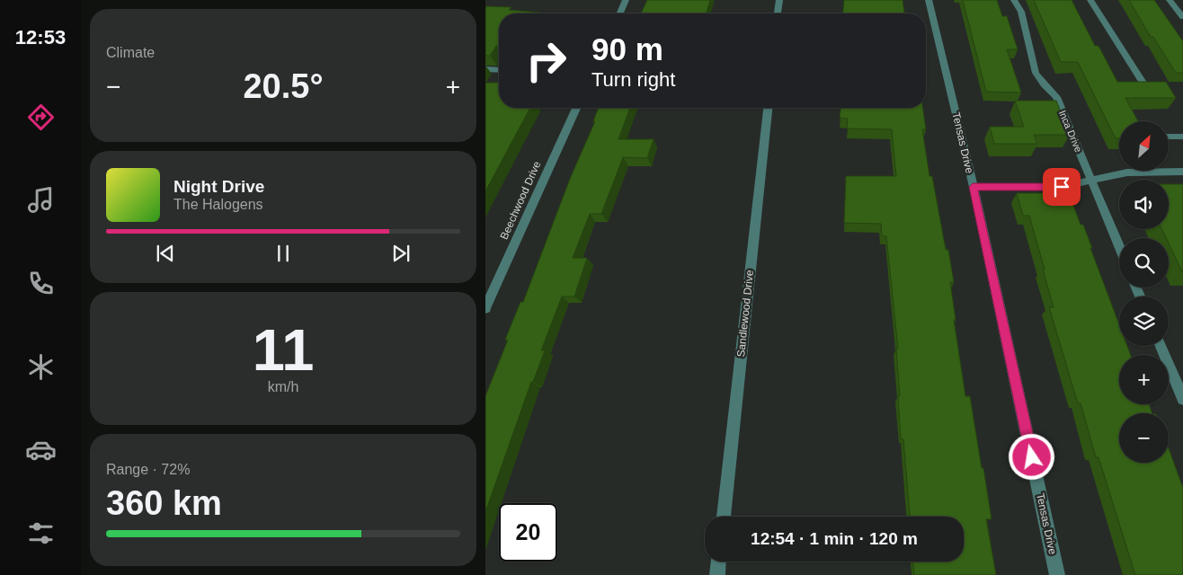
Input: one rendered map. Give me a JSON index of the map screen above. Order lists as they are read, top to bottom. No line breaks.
{"streets":{"street":["Inca Drive","Tensas Drive","Beechwood Drive","Sandlewood Drive"]},"north":"top right","page":{"tabs":"12:53","tile":["Climate",["11","km/h"],["Range · 72%","360 km"]],"turn":["90 m","Turn right"],"heat":["−","20.5°","+"],"map_buttons":["+","−"],"song":["Night Drive","The Halogens"],"limit":"20","trip":"12:54 · 1 min · 120 m"}}
